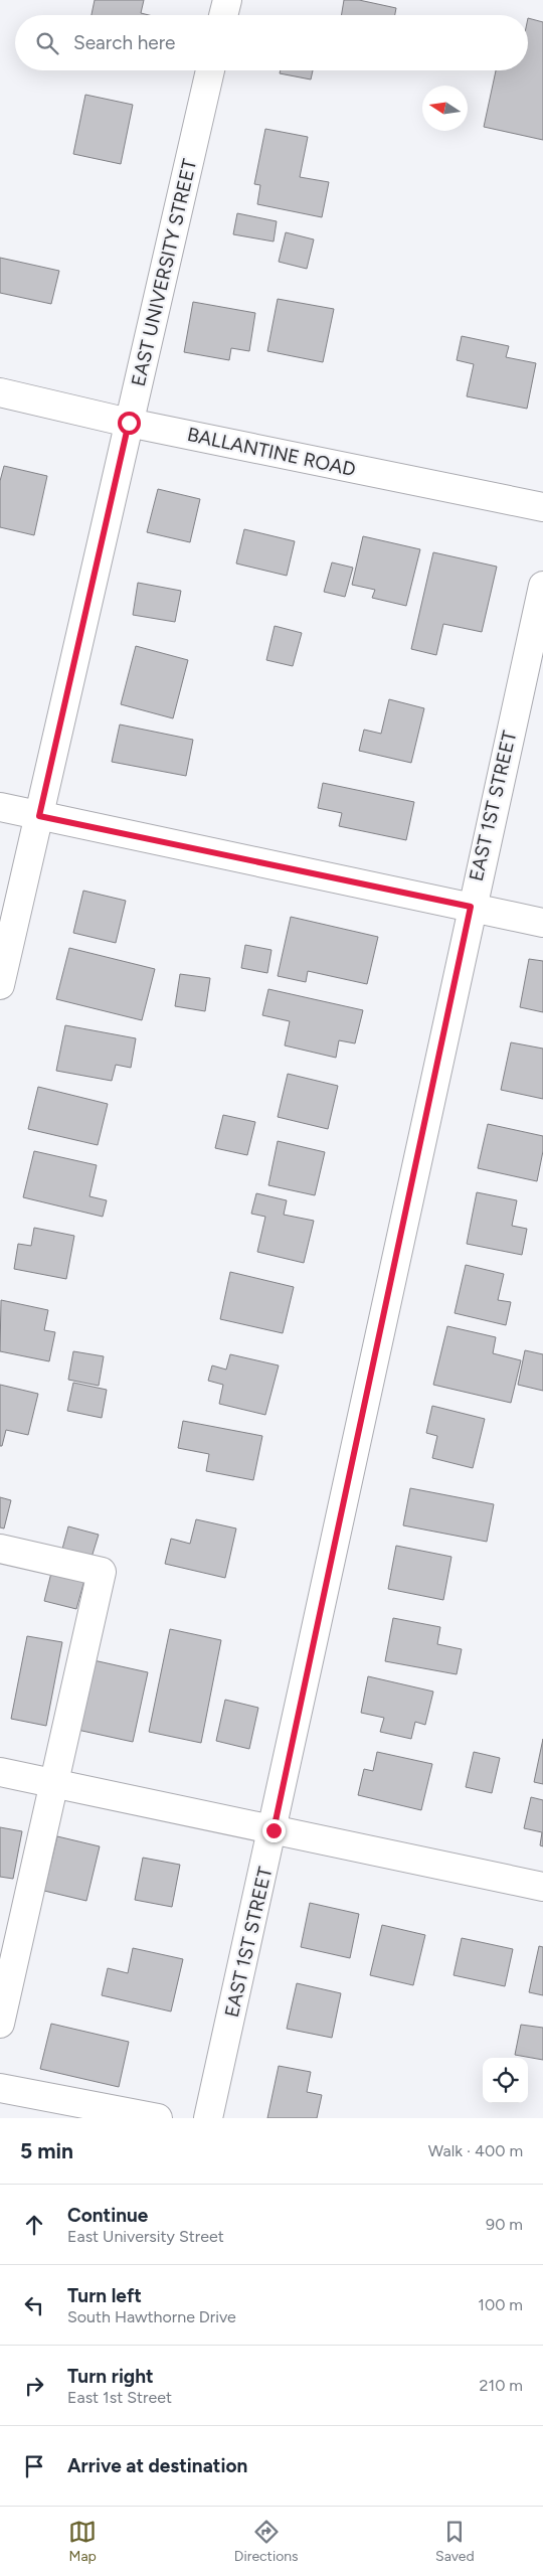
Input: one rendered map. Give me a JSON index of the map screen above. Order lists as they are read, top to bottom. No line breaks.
{"streets":{"street":["EAST UNIVERSITY STREET","BALLANTINE ROAD","EAST 1ST STREET"]},"crossings":[["EAST UNIVERSITY STREET","BALLANTINE ROAD"]],"north":"left","page":{"search":"Search here","heading":["5 min","Walk · 400 m"],"list":[["Continue","East University Street","90 m"],["Turn left","South Hawthorne Drive","100 m"],["Turn right","East 1st Street","210 m"],"Arrive at destination"],"nav":["Map","Directions","Saved"]}}
